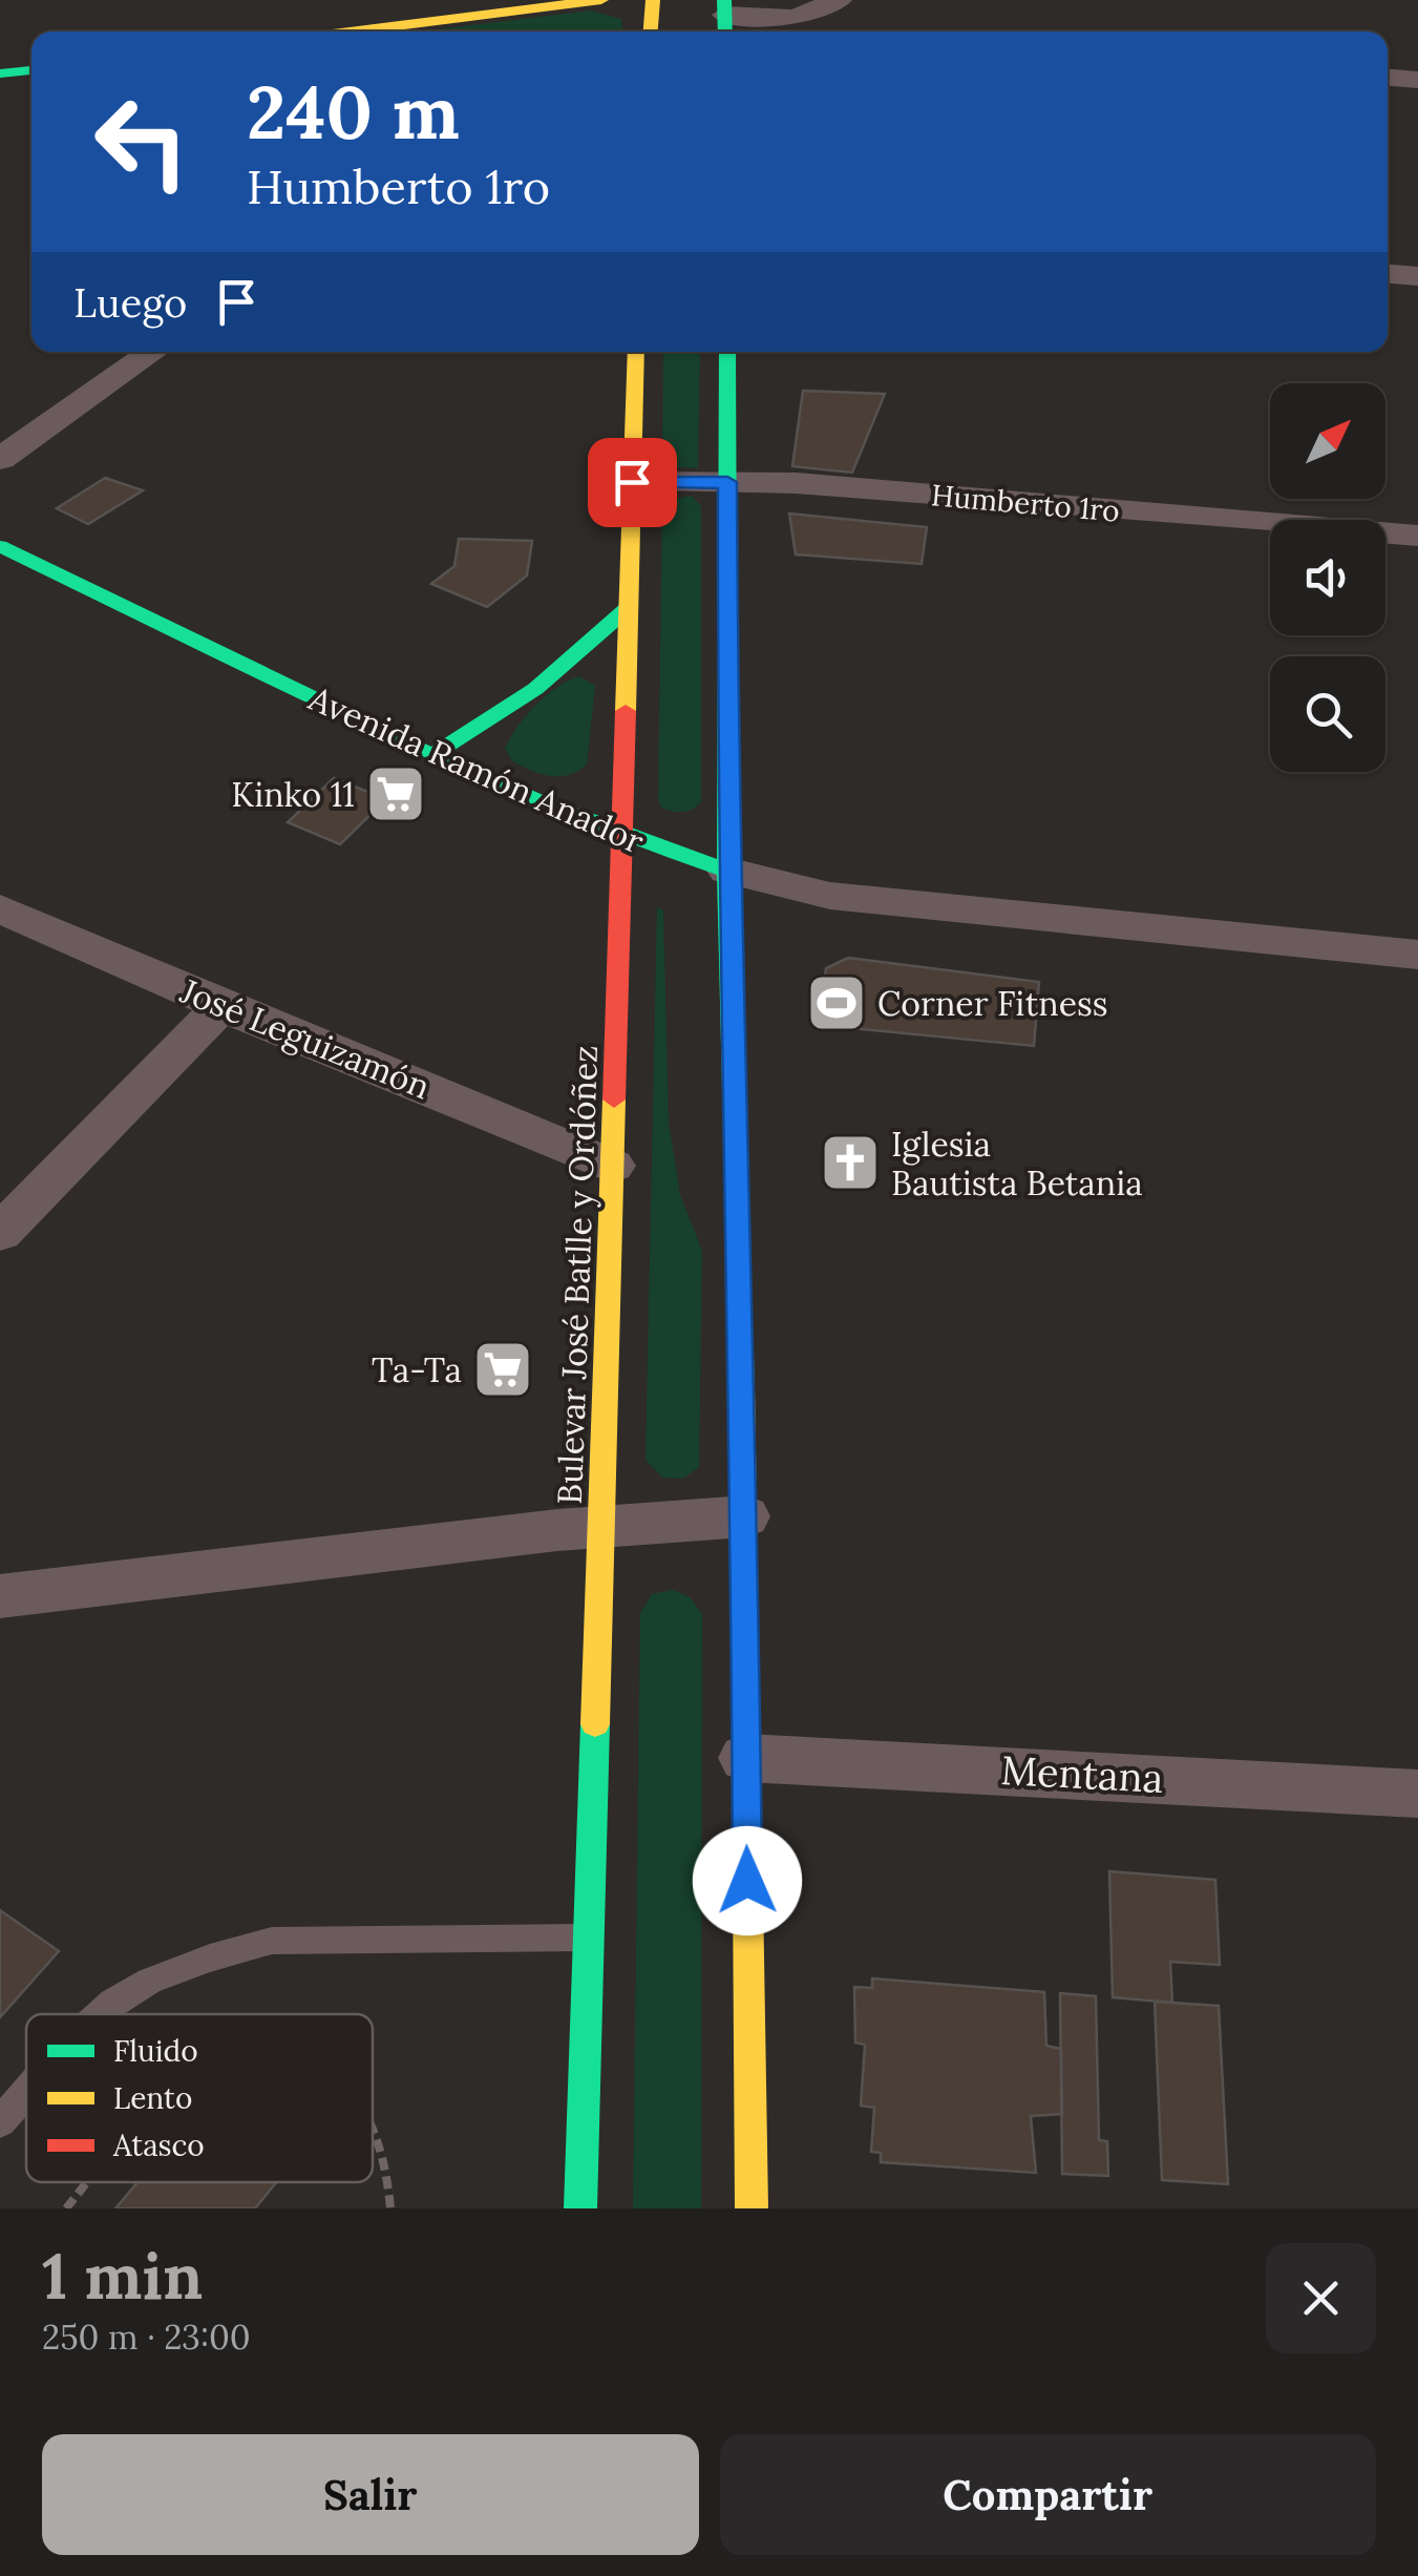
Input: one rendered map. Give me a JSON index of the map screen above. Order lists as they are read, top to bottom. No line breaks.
{"streets":{"main road":["Avenida Ramón Anador","Bulevar José Batlle y Ordóñez"],"street":["Humberto 1ro","José Leguizamón","Mentana"]},"crossings":[["Humberto 1ro","Bulevar José Batlle y Ordóñez"],["Avenida Ramón Anador","Bulevar José Batlle y Ordóñez"],["José Leguizamón","Bulevar José Batlle y Ordóñez"]],"places":{"supermarket":["Kinko 11","Ta-Ta"],"sports":["Corner Fitness"],"church":["Iglesia Bautista Betania"]},"legend":["Fluido","Lento","Atasco"],"north":"top right","page":{"turn":["240 m","Humberto 1ro"],"then":"Luego","heading":["1 min","250 m · 23:00"],"buttons":["Salir","Compartir"]}}
